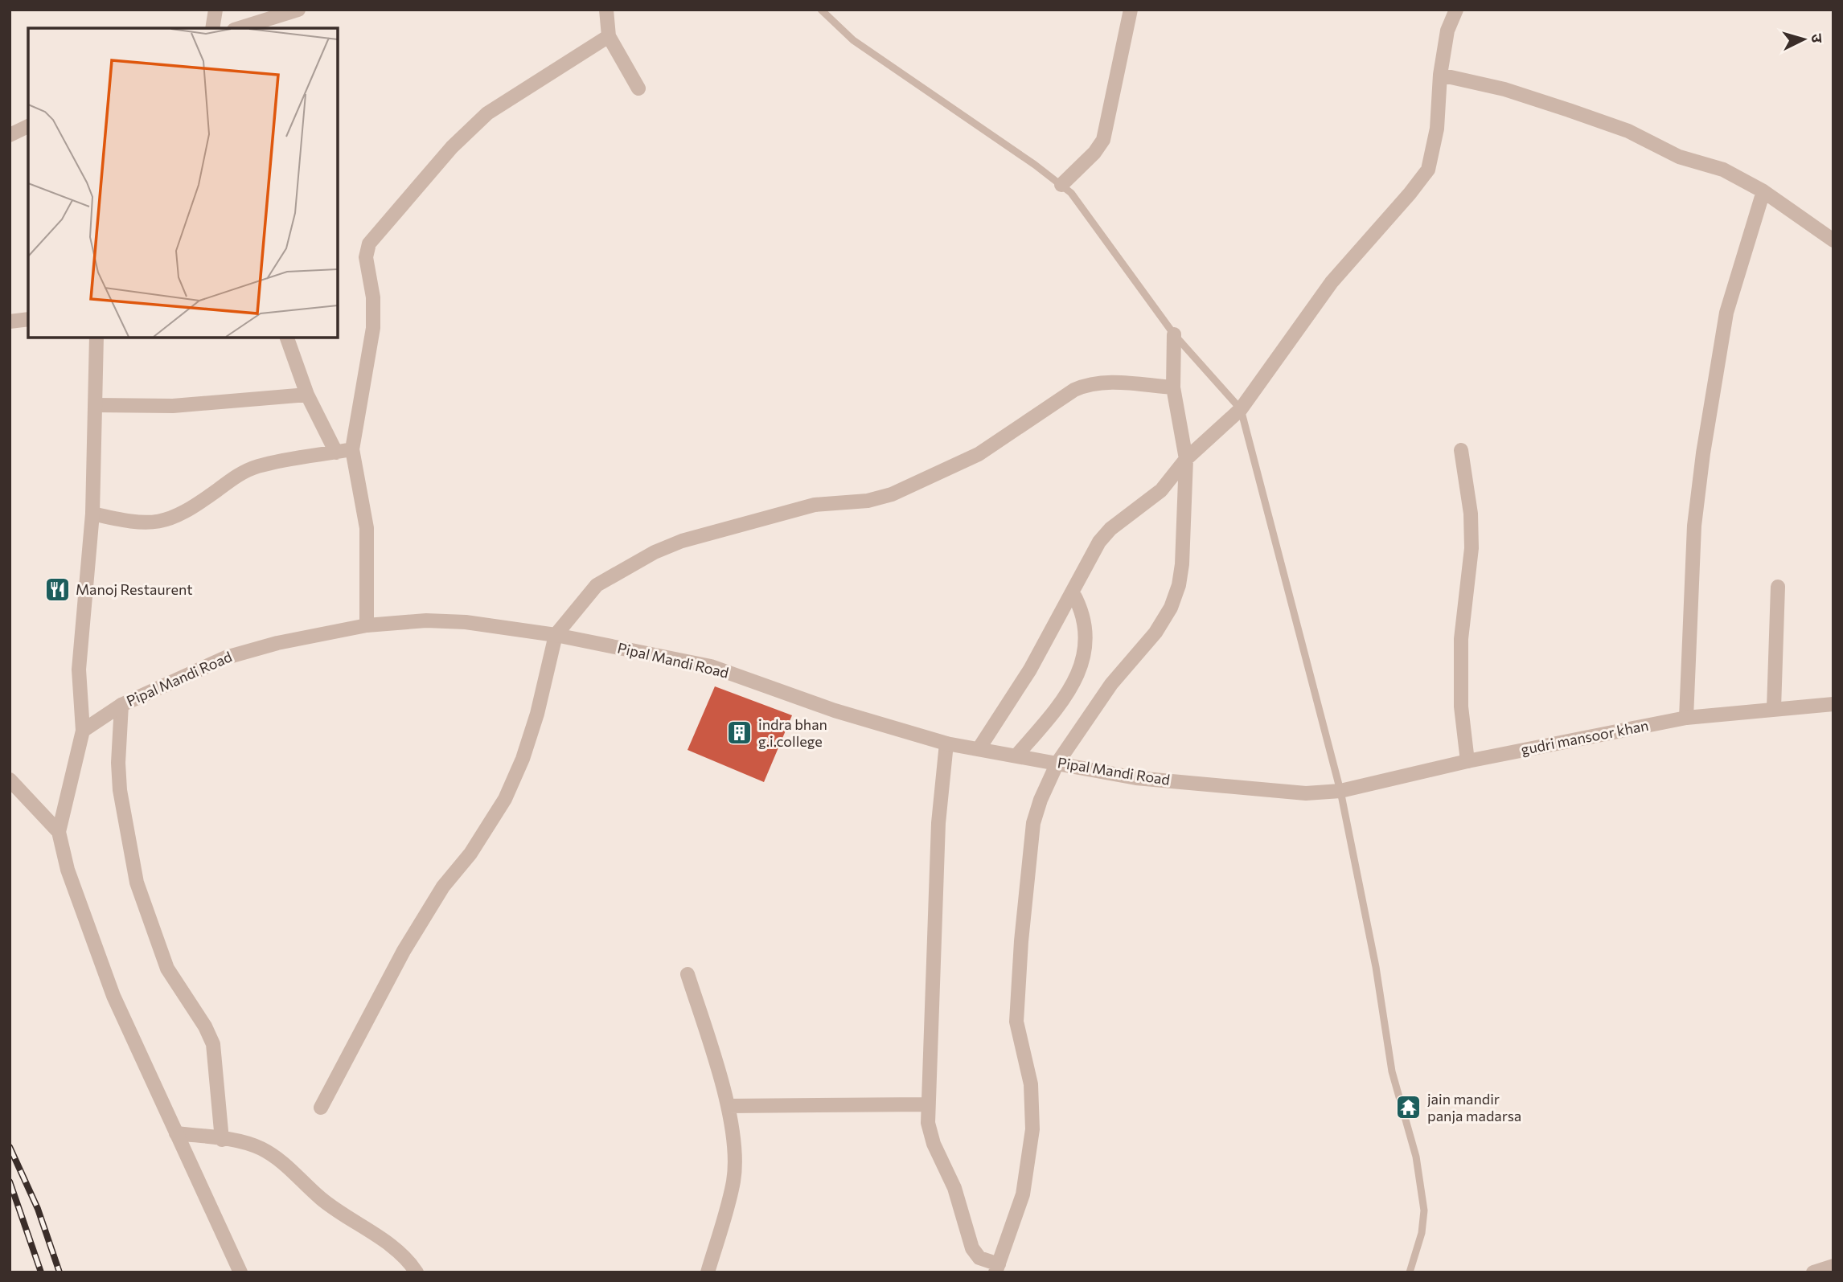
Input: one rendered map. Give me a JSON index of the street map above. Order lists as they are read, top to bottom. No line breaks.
{"streets":{"street":["Pipal Mandi Road","gudri mansoor khan"]},"crossings":[["Pipal Mandi Road","gudri mansoor khan"]],"places":{"restaurant":["Manoj Restaurent"],"building":["indra bhan g.i.college"],"temple":["jain mandir panja madarsa"]},"north":"right"}
